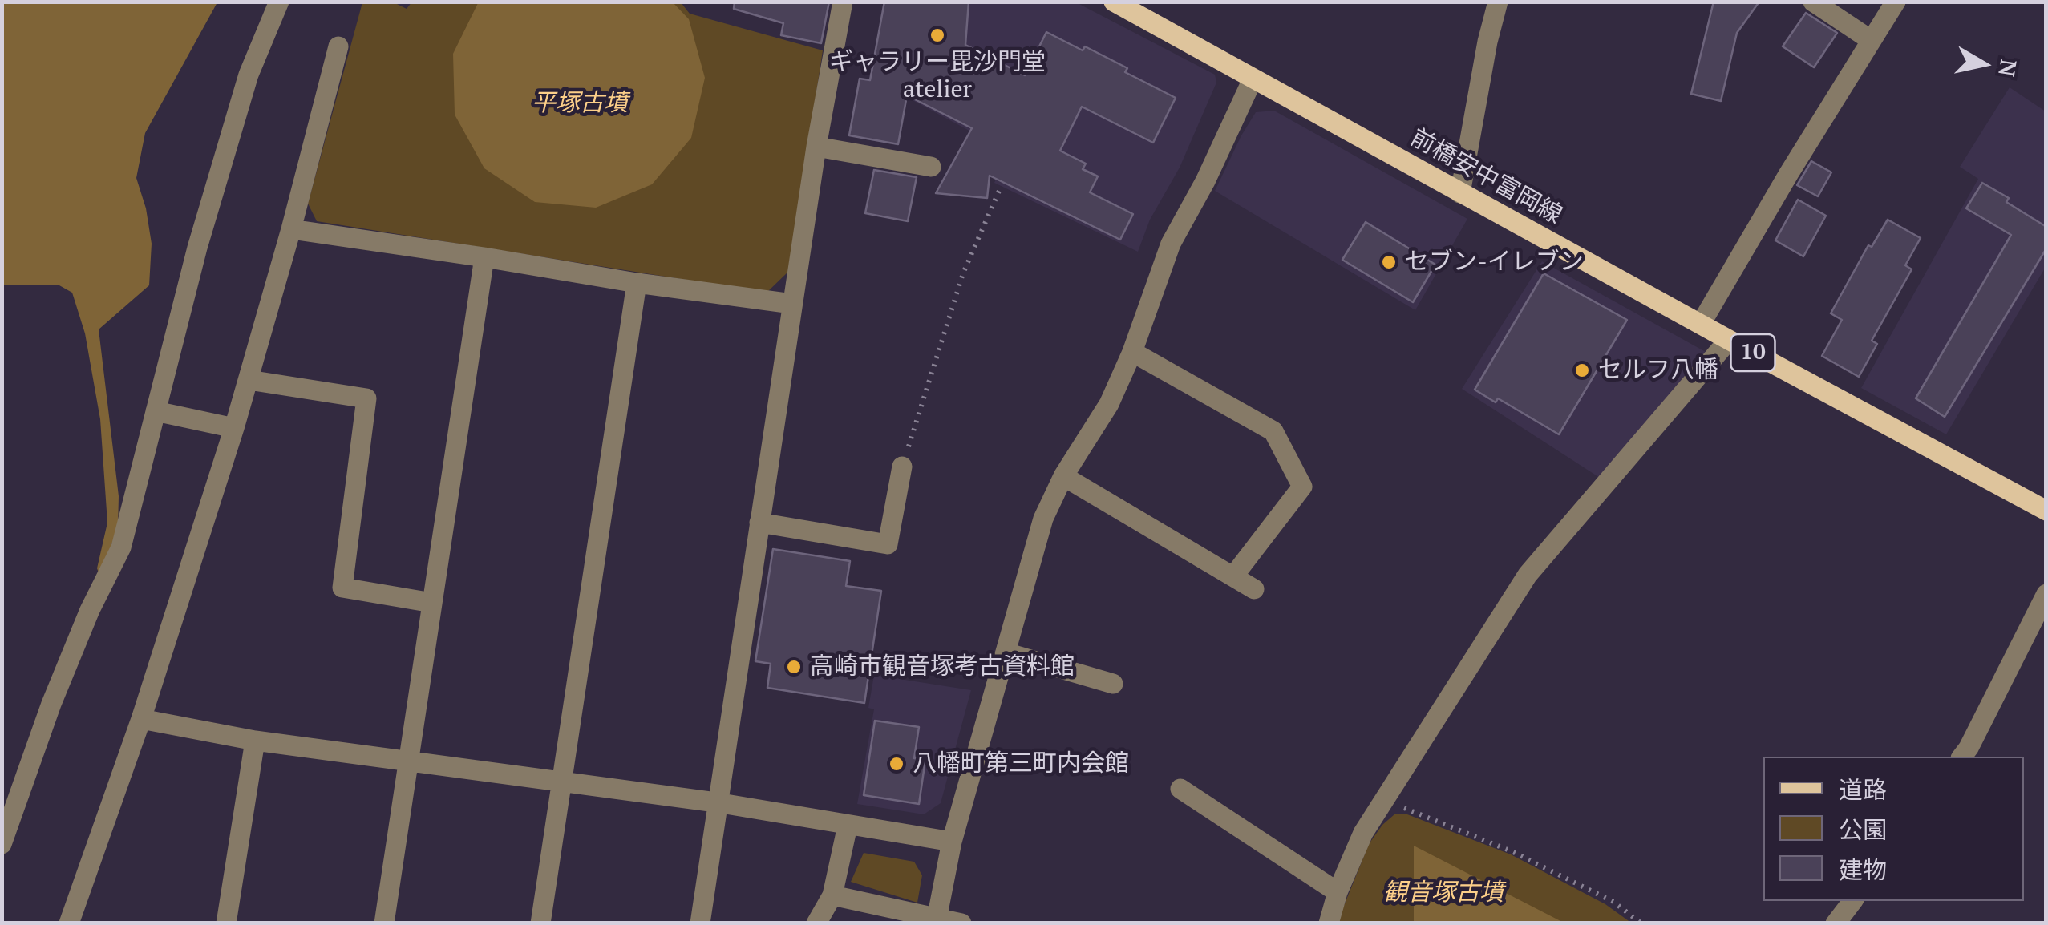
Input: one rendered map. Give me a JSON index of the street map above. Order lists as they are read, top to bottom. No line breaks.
{"streets":{"main road":["前橋安中富岡線","10"]},"parks":["平塚古墳","観音塚古墳"],"places":["ギャラリー毘沙門堂 atelier","セブン-イレブン","セルフ八幡","高崎市観音塚考古資料館","八幡町第三町内会館"],"legend":["道路","公園","建物"],"north":"right"}
